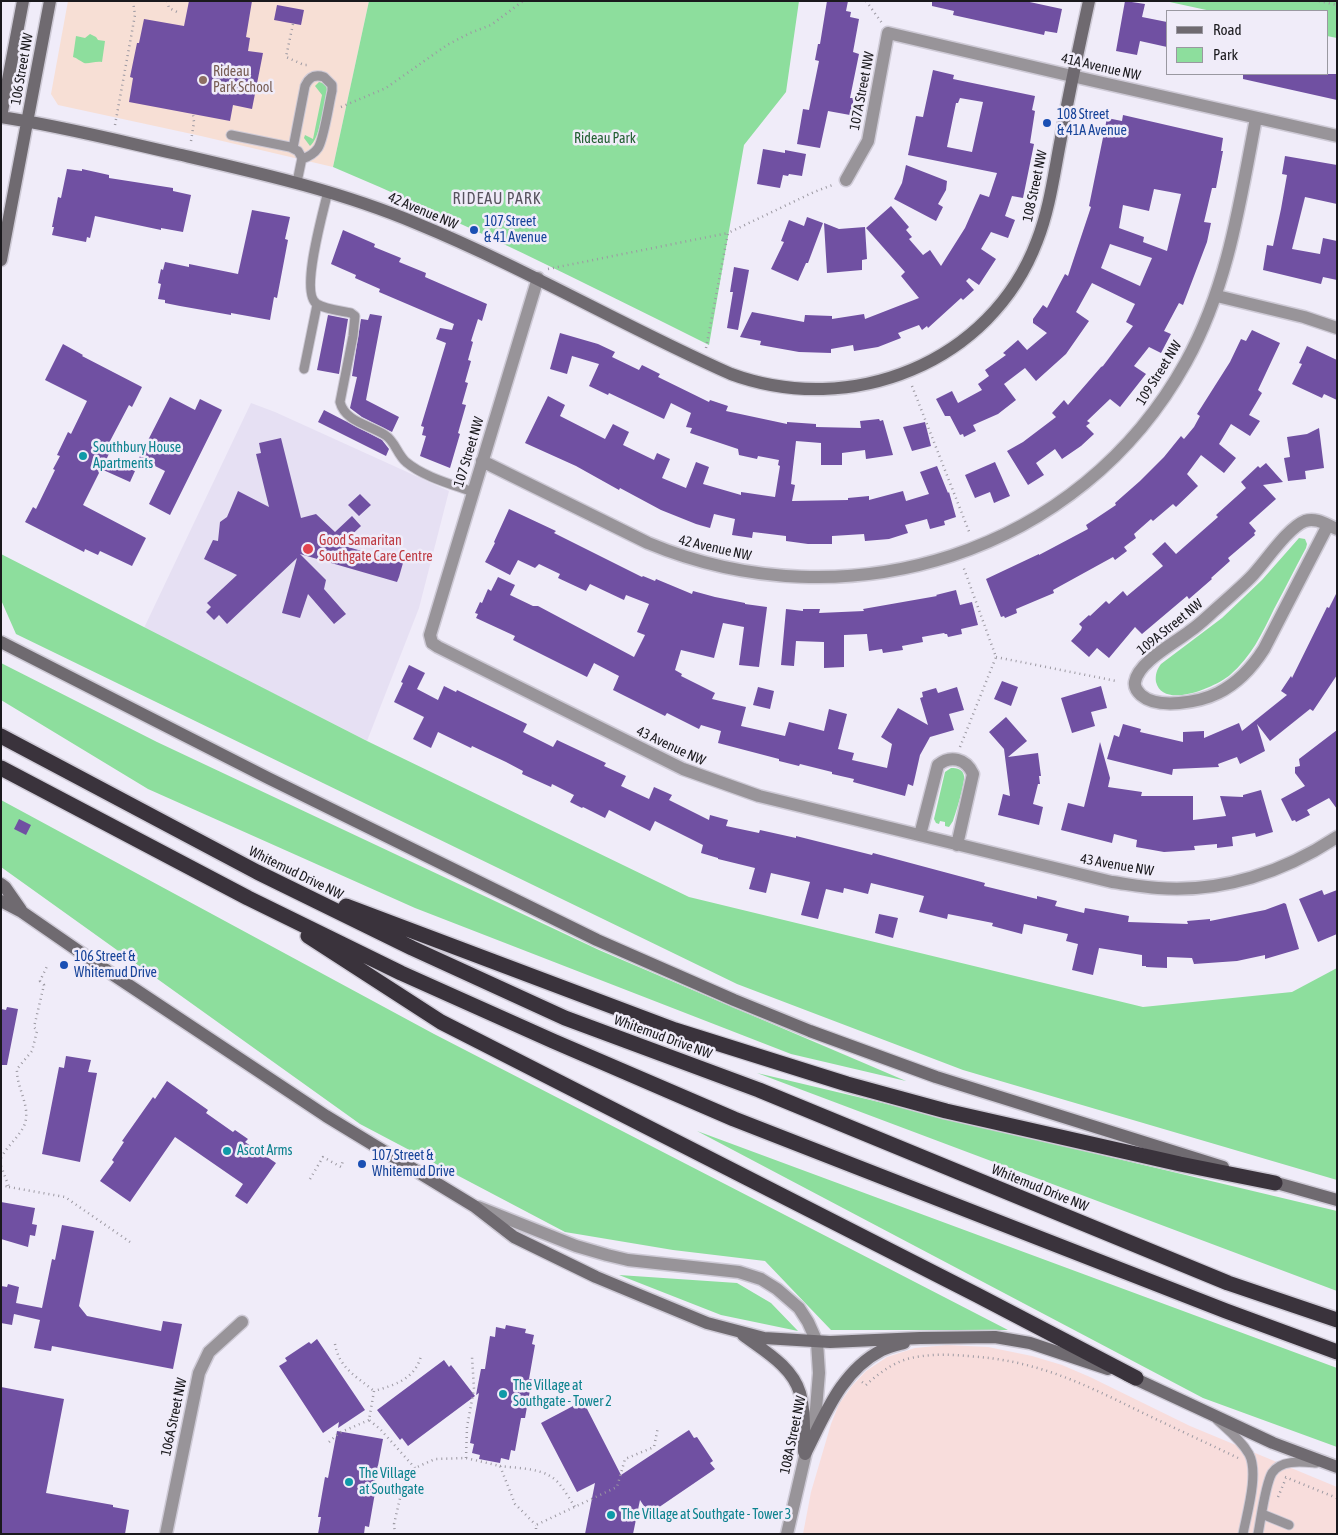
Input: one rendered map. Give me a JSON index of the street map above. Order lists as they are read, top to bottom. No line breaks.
{"streets":{"highway":["Whitemud Drive NW"],"street":["41A Avenue NW","106 Street NW","107A Street NW","108 Street NW","42 Avenue NW","109 Street NW","107 Street NW","109A Street NW","43 Avenue NW","106A Street NW","108A Street NW"]},"crossings":[["41A Avenue NW","107A Street NW"],["41A Avenue NW","108 Street NW"],["41A Avenue NW","109 Street NW"],["106 Street NW","42 Avenue NW"],["108 Street NW","42 Avenue NW"],["42 Avenue NW","109 Street NW"],["42 Avenue NW","107 Street NW"],["107 Street NW","43 Avenue NW"]],"districts":["RIDEAU PARK"],"parks":["Rideau Park"],"places":["Rideau Park School","108 Street & 41A Avenue","107 Street & 41 Avenue","Southbury House Apartments","Good Samaritan Southgate Care Centre","106 Street & Whitemud Drive","Ascot Arms","107 Street & Whitemud Drive","The Village at Southgate - Tower 2","The Village at Southgate","The Village at Southgate - Tower 3"],"legend":["Road","Park"]}
